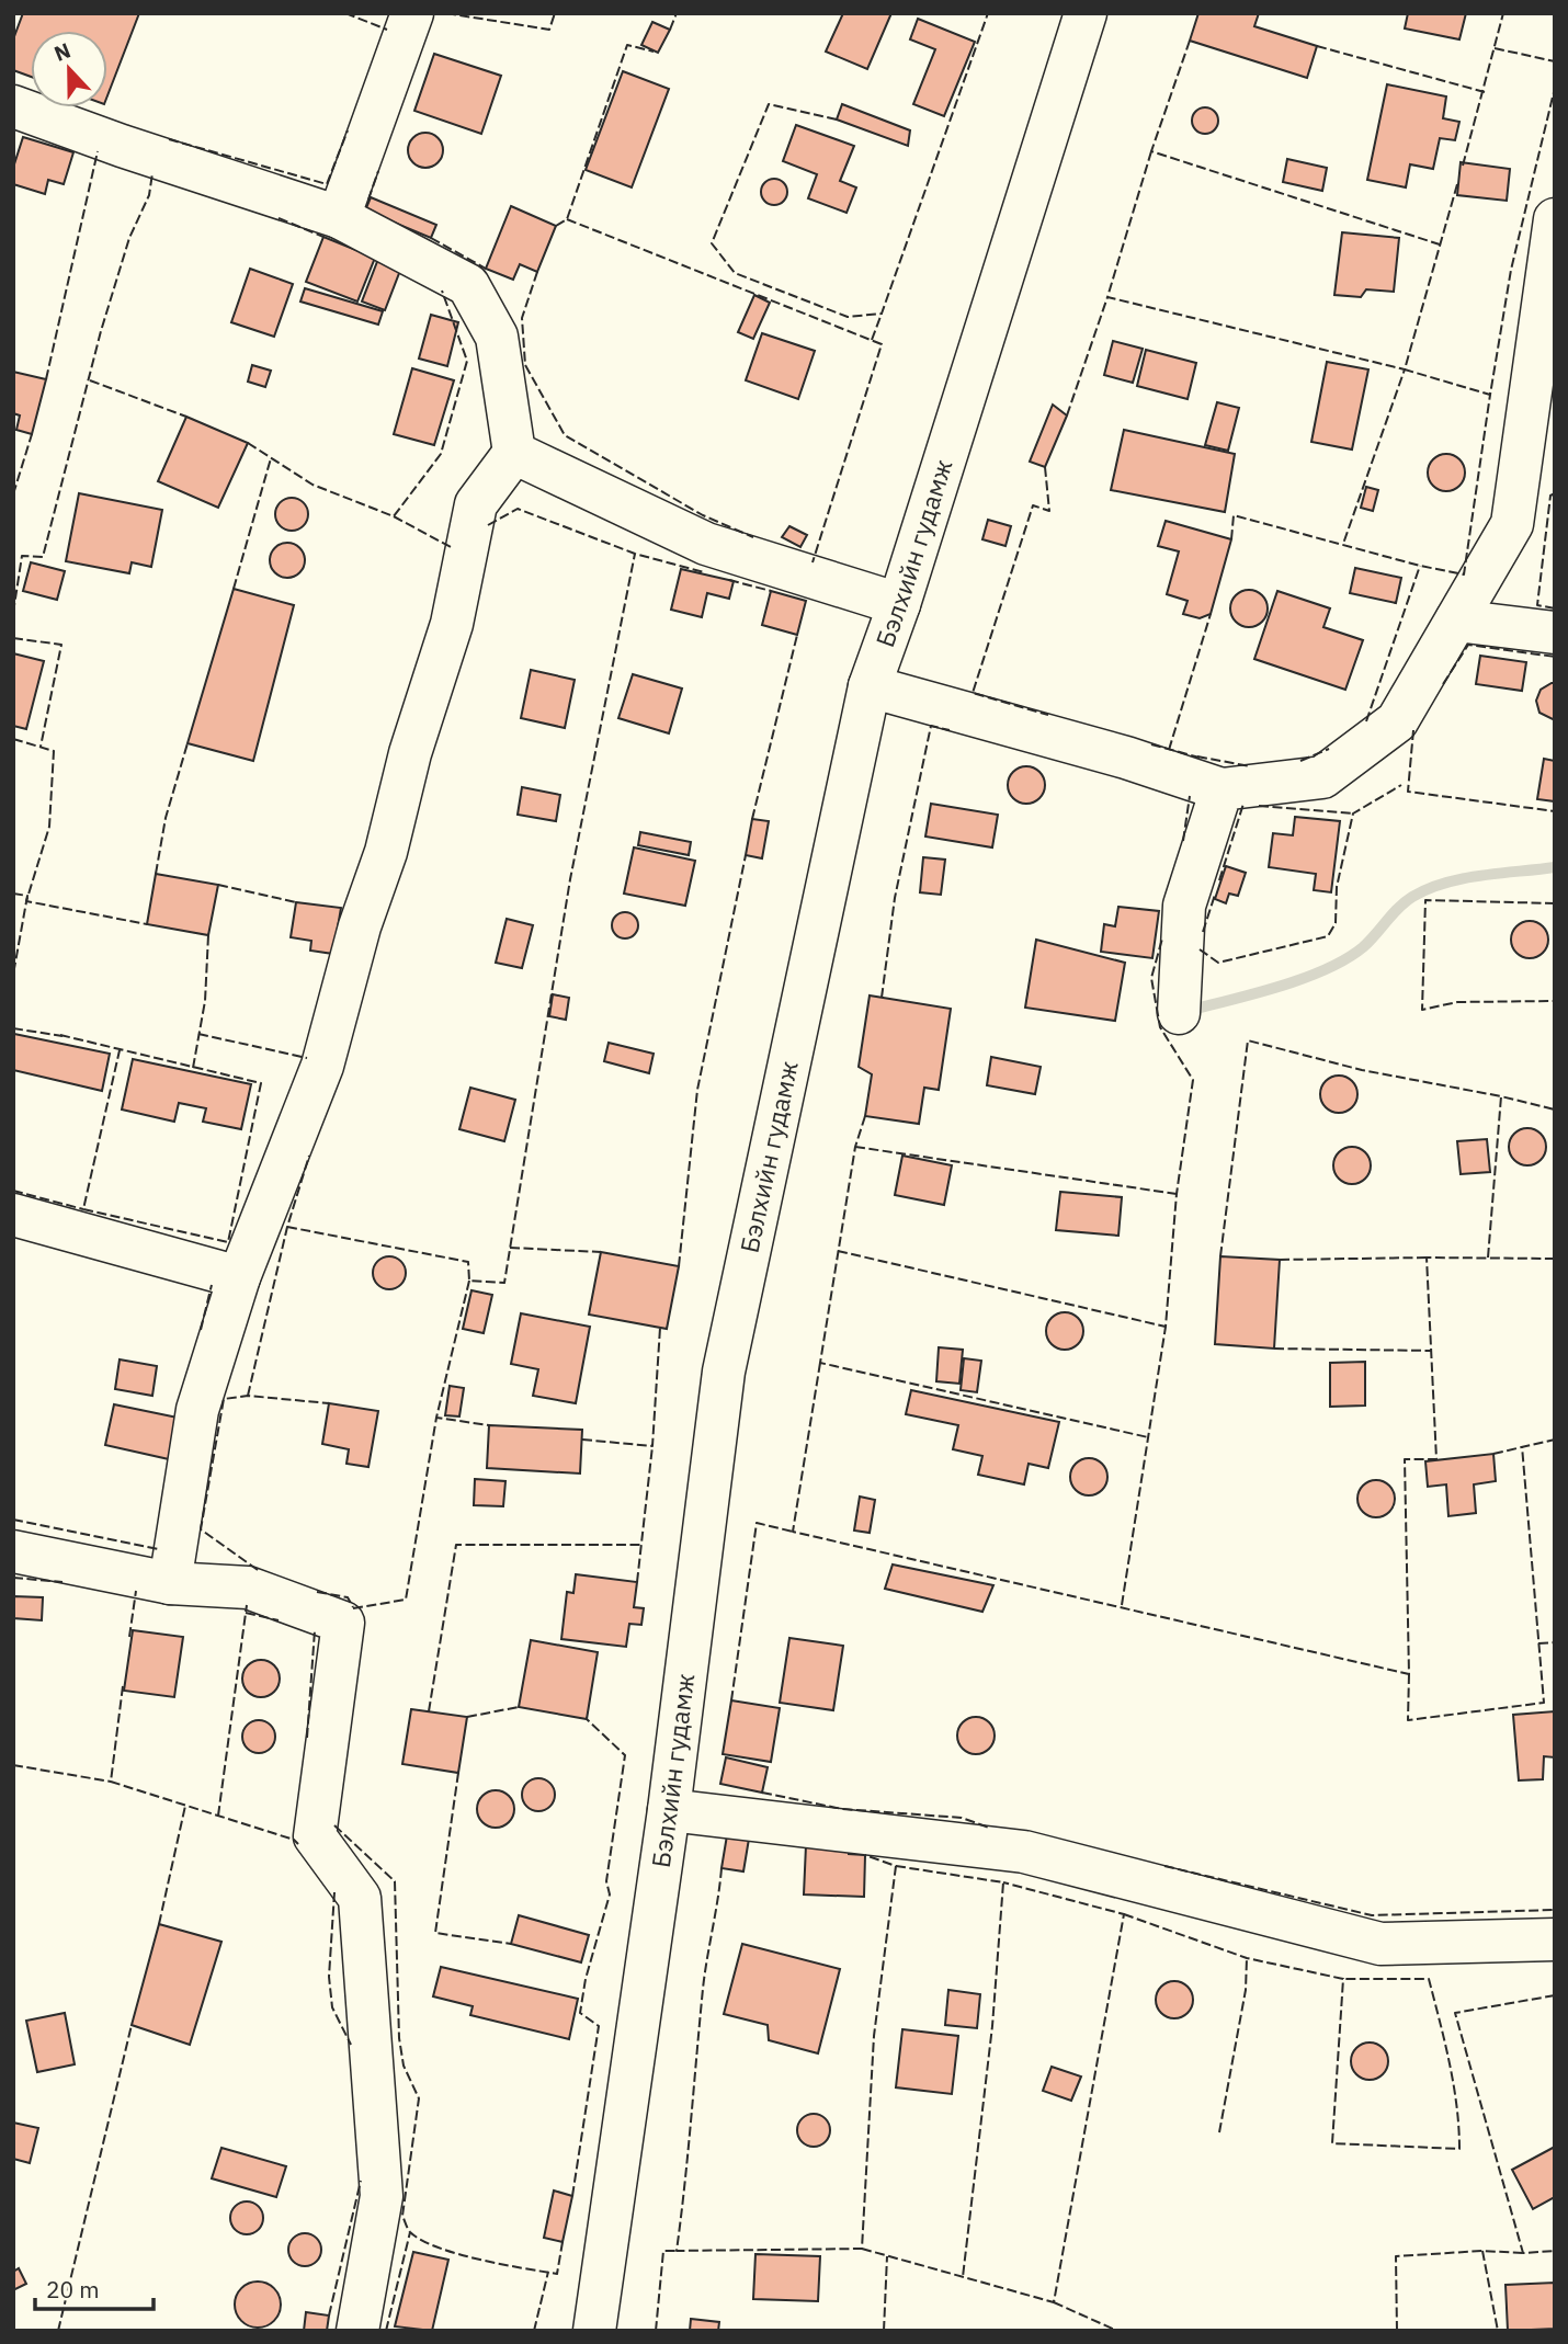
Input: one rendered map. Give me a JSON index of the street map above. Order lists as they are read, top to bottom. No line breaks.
{"streets":{"street":["Бэлхийн гудамж"]},"scale_bar":"20 m","north":"top"}
